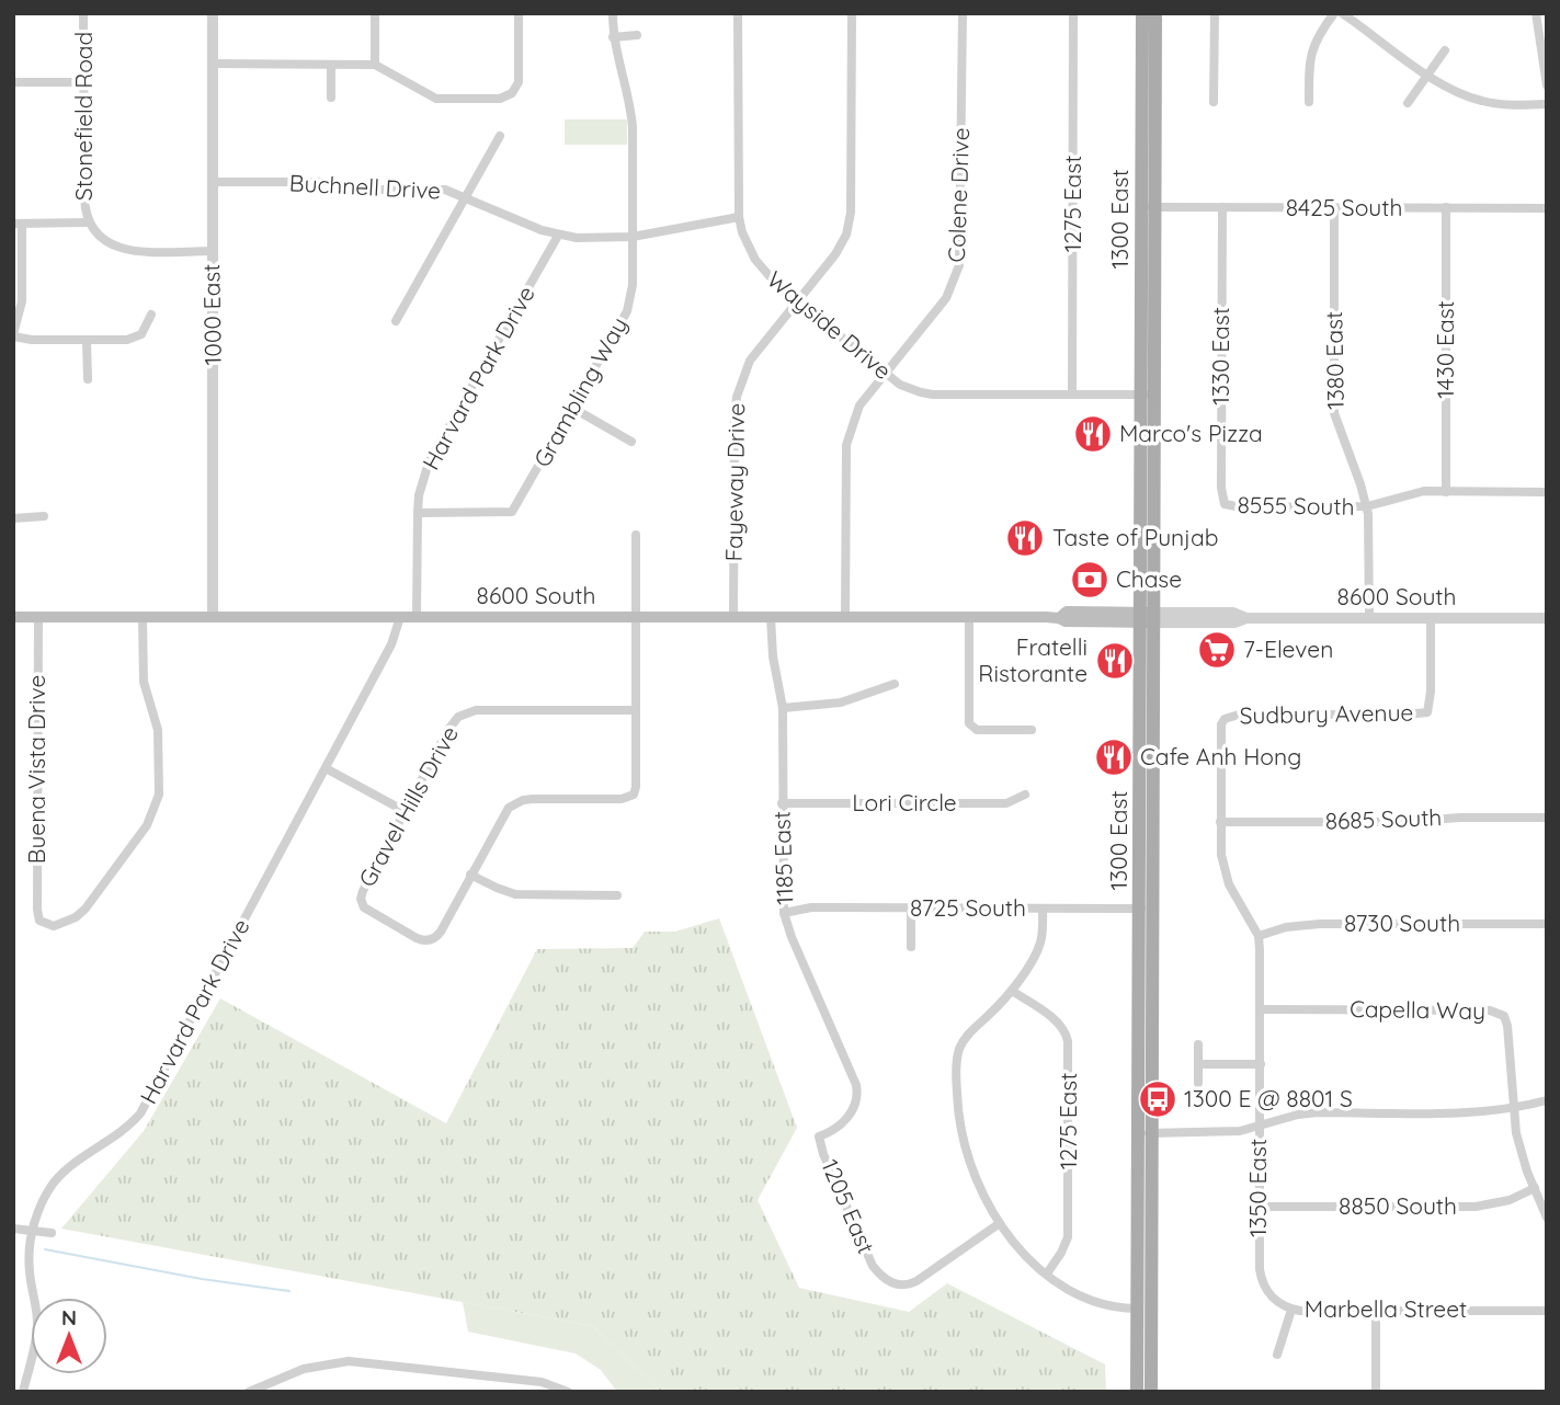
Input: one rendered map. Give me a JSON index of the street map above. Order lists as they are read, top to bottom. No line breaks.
{"streets":{"main road":["1300 East","8600 South"],"street":["Stonefield Road","Buchnell Drive","Colene Drive","1275 East","8425 South","1000 East","Wayside Drive","1430 East","1330 East","1380 East","Harvard Park Drive","Grambling Way","Fayeway Drive","8555 South","Sudbury Avenue","Buena Vista Drive","Lori Circle","Gravel Hills Drive","8685 South","1185 East","8725 South","8730 South","Capella Way","1350 East","1205 East","8850 South","Marbella Street"]},"crossings":[["Stonefield Road","1000 East"],["Buchnell Drive","1000 East"],["Buchnell Drive","Wayside Drive"],["Buchnell Drive","Harvard Park Drive"],["Buchnell Drive","Grambling Way"],["Colene Drive","Wayside Drive"],["Colene Drive","8600 South"],["1275 East","Wayside Drive"],["8425 South","1300 East"],["8425 South","1430 East"],["8425 South","1330 East"],["8425 South","1380 East"],["1300 East","Wayside Drive"],["1300 East","8600 South"],["1300 East","8725 South"],["1000 East","8600 South"],["Wayside Drive","Fayeway Drive"],["1430 East","8555 South"],["1330 East","8555 South"],["1380 East","8555 South"],["1380 East","8600 South"],["Harvard Park Drive","Grambling Way"],["Harvard Park Drive","8600 South"],["Fayeway Drive","8600 South"],["8600 South","Sudbury Avenue"],["8600 South","Buena Vista Drive"],["8600 South","1185 East"],["Sudbury Avenue","8685 South"],["Lori Circle","1185 East"],["1185 East","8725 South"],["1185 East","1205 East"],["8730 South","1350 East"],["Capella Way","1350 East"],["Capella Way","8850 South"],["1350 East","8850 South"],["1350 East","Marbella Street"]],"places":{"restaurant":["Marco's Pizza","Taste of Punjab","Fratelli Ristorante","Cafe Anh Hong"],"bank":["Chase"],"supermarket":["7-Eleven"],"bus stop":["1300 E @ 8801 S"]},"north":"top"}
